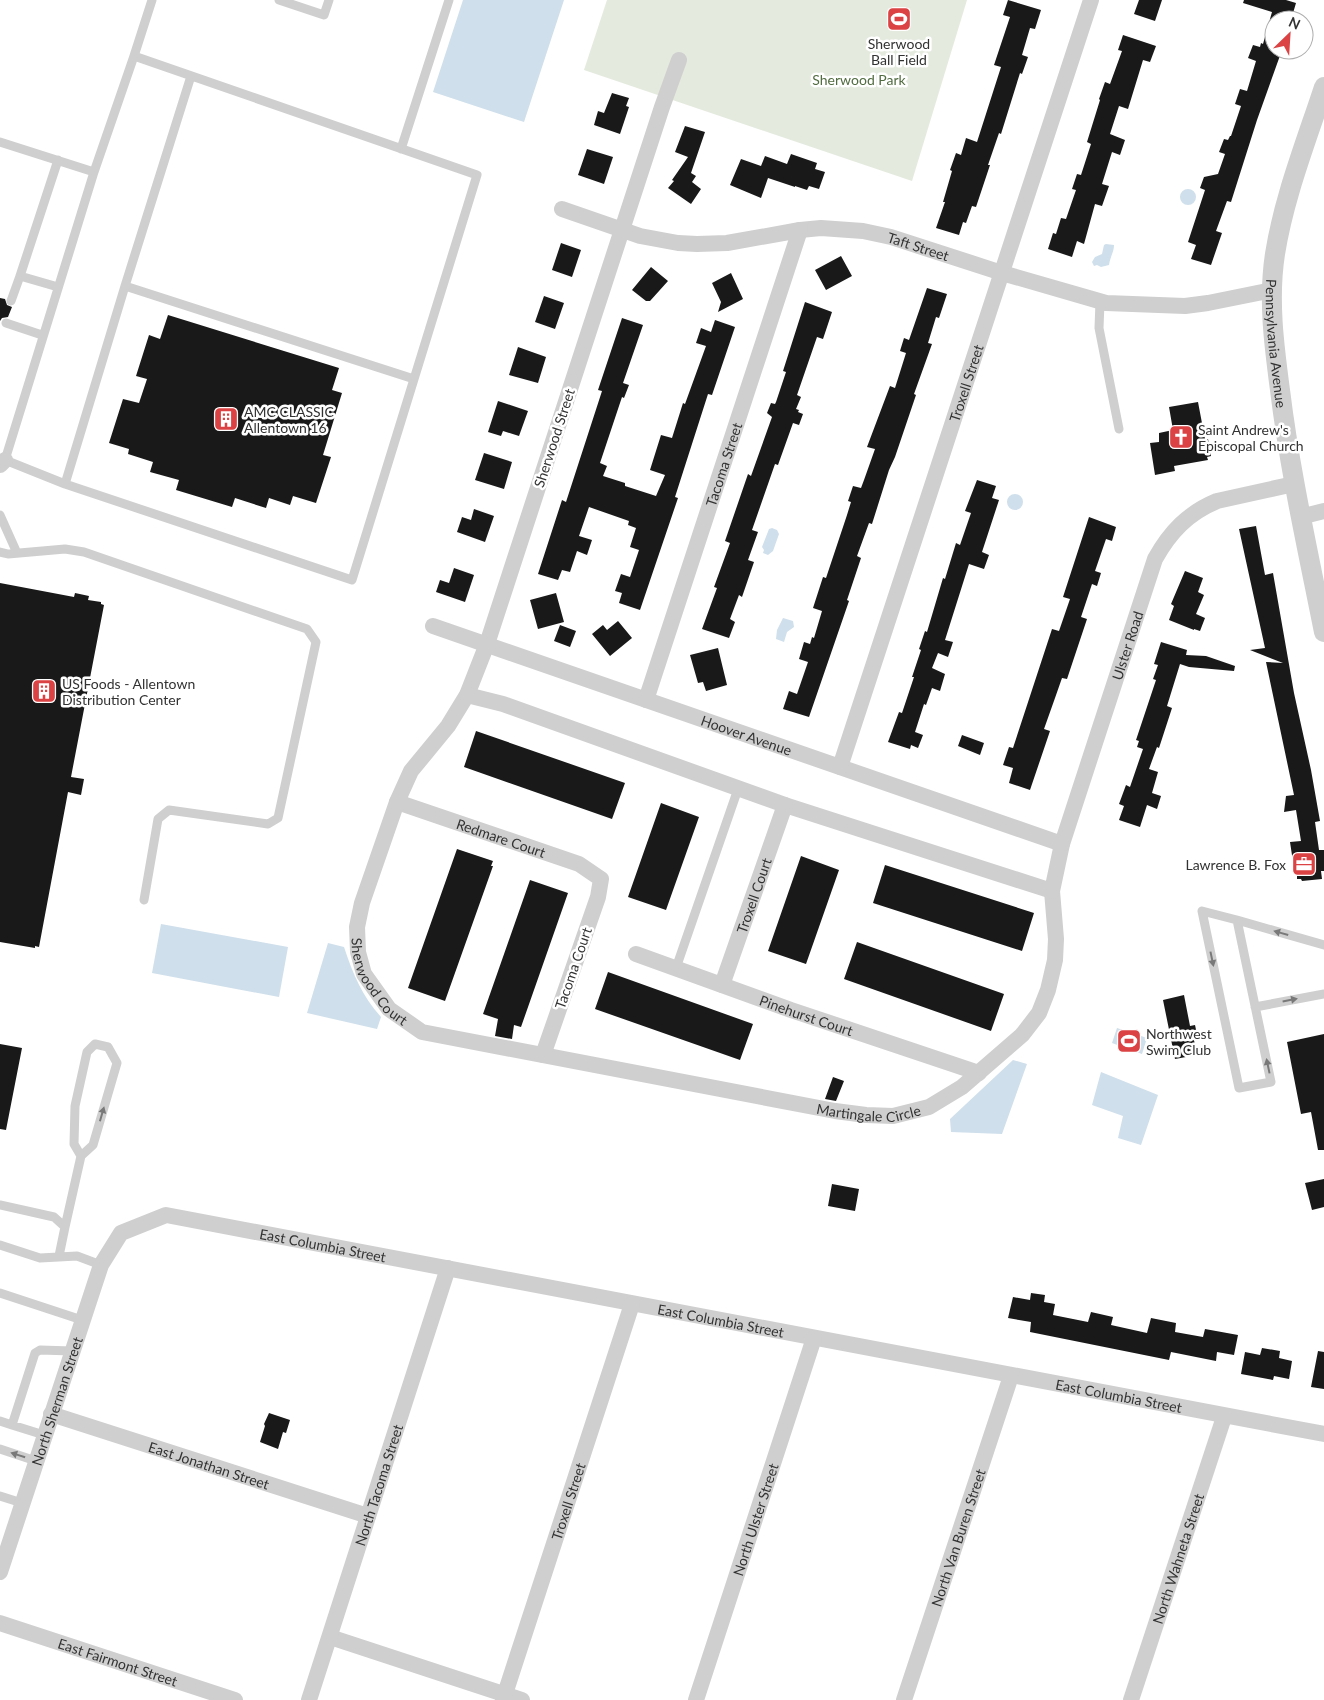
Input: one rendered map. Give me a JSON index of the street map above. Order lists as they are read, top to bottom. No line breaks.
{"streets":{"street":["Taft Street","Pennsylvania Avenue","Troxell Street","Sherwood Street","Tacoma Street","Ulster Road","Hoover Avenue","Redmare Court","Troxell Court","Tacoma Court","Sherwood Court","Pinehurst Court","Martingale Circle","East Columbia Street","North Sherman Street","East Jonathan Street","North Tacoma Street","North Ulster Street","North Van Buren Street","North Wahneta Street","East Fairmont Street"]},"crossings":[["Taft Street","Pennsylvania Avenue"],["Taft Street","Troxell Street"],["Taft Street","Sherwood Street"],["Taft Street","Tacoma Street"],["Pennsylvania Avenue","Ulster Road"],["Troxell Street","Hoover Avenue"],["Troxell Street","East Columbia Street"],["Sherwood Street","Hoover Avenue"],["Sherwood Street","Redmare Court"],["Sherwood Street","Sherwood Court"],["Tacoma Street","Hoover Avenue"],["Ulster Road","Hoover Avenue"],["Ulster Road","Martingale Circle"],["Redmare Court","Tacoma Court"],["Redmare Court","Sherwood Court"],["Troxell Court","Pinehurst Court"],["Tacoma Court","Sherwood Court"],["Tacoma Court","Martingale Circle"],["Sherwood Court","Martingale Circle"],["Pinehurst Court","Martingale Circle"],["East Columbia Street","North Sherman Street"],["East Columbia Street","North Tacoma Street"],["East Columbia Street","North Ulster Street"],["East Columbia Street","North Van Buren Street"],["East Columbia Street","North Wahneta Street"],["North Sherman Street","East Jonathan Street"],["East Jonathan Street","North Tacoma Street"]],"parks":["Sherwood Park"],"places":{"sports":["Sherwood Ball Field","Northwest Swim Club"],"building":["AMC CLASSIC Allentown 16","US Foods - Allentown Distribution Center"],"church":["Saint Andrew's Episcopal Church"],"office":["Lawrence B. Fox"]},"north":"top right"}
